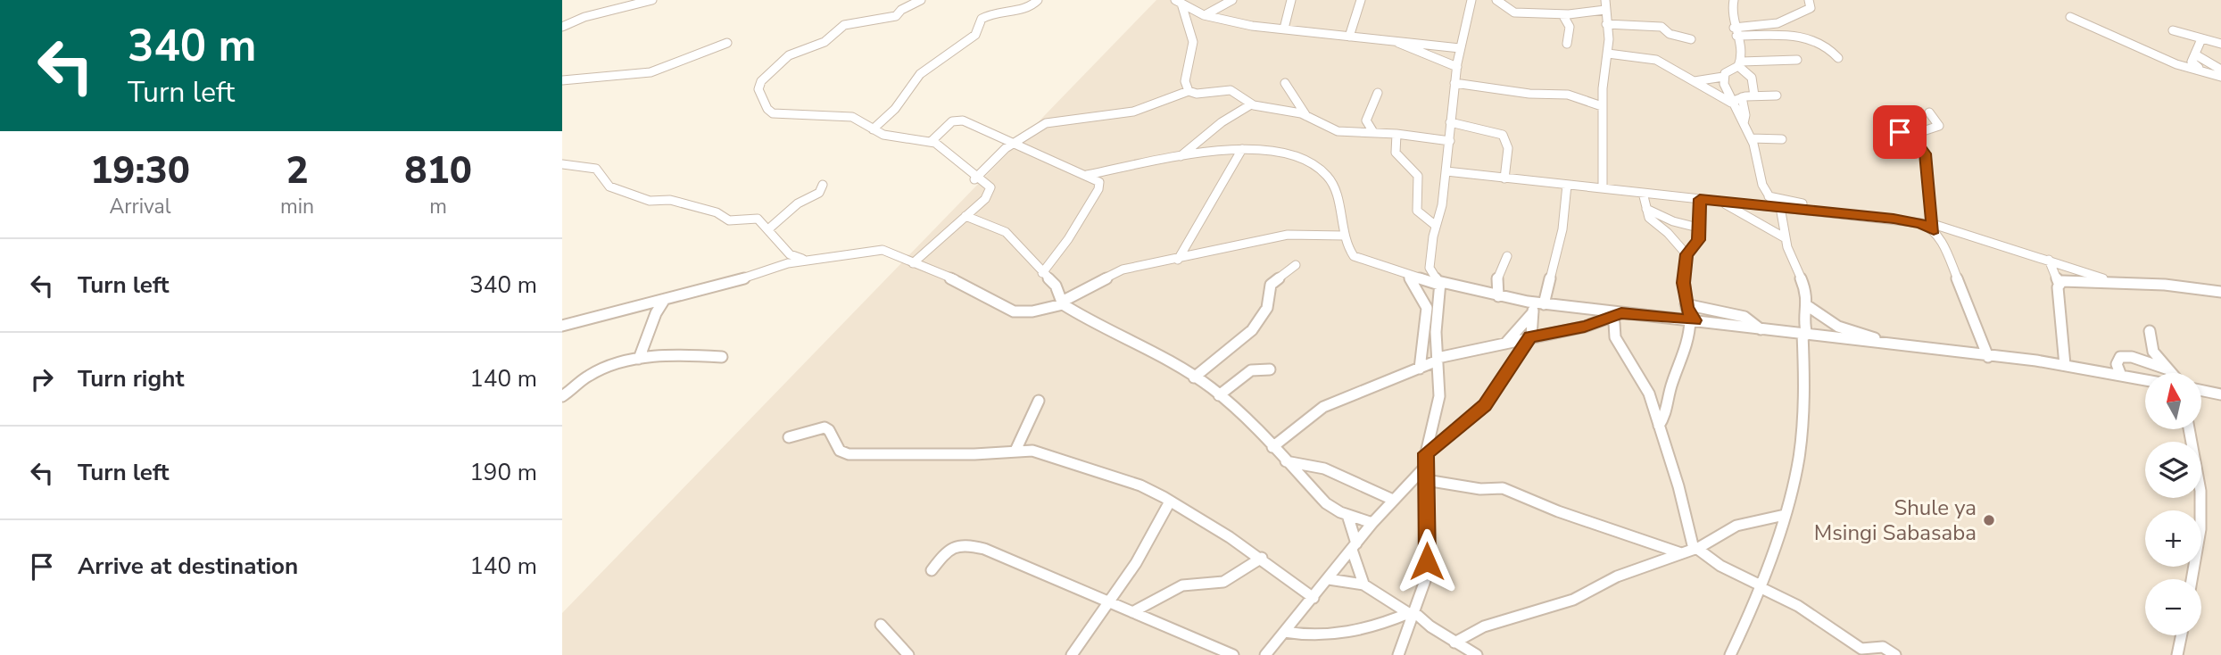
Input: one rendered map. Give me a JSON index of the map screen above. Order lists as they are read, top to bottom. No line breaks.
{"places":["Shule ya Msingi Sabasaba"],"north":"top","page":{"turn":["340 m","Turn left"],"eta":["19:30","Arrival","2","min","810","m"],"list":[{"name":"Turn left","value":"340 m"},{"name":"Turn right","value":"140 m"},{"name":"Turn left","value":"190 m"},{"name":"Arrive at destination","value":"140 m"}],"map_buttons":["+","−"]}}
